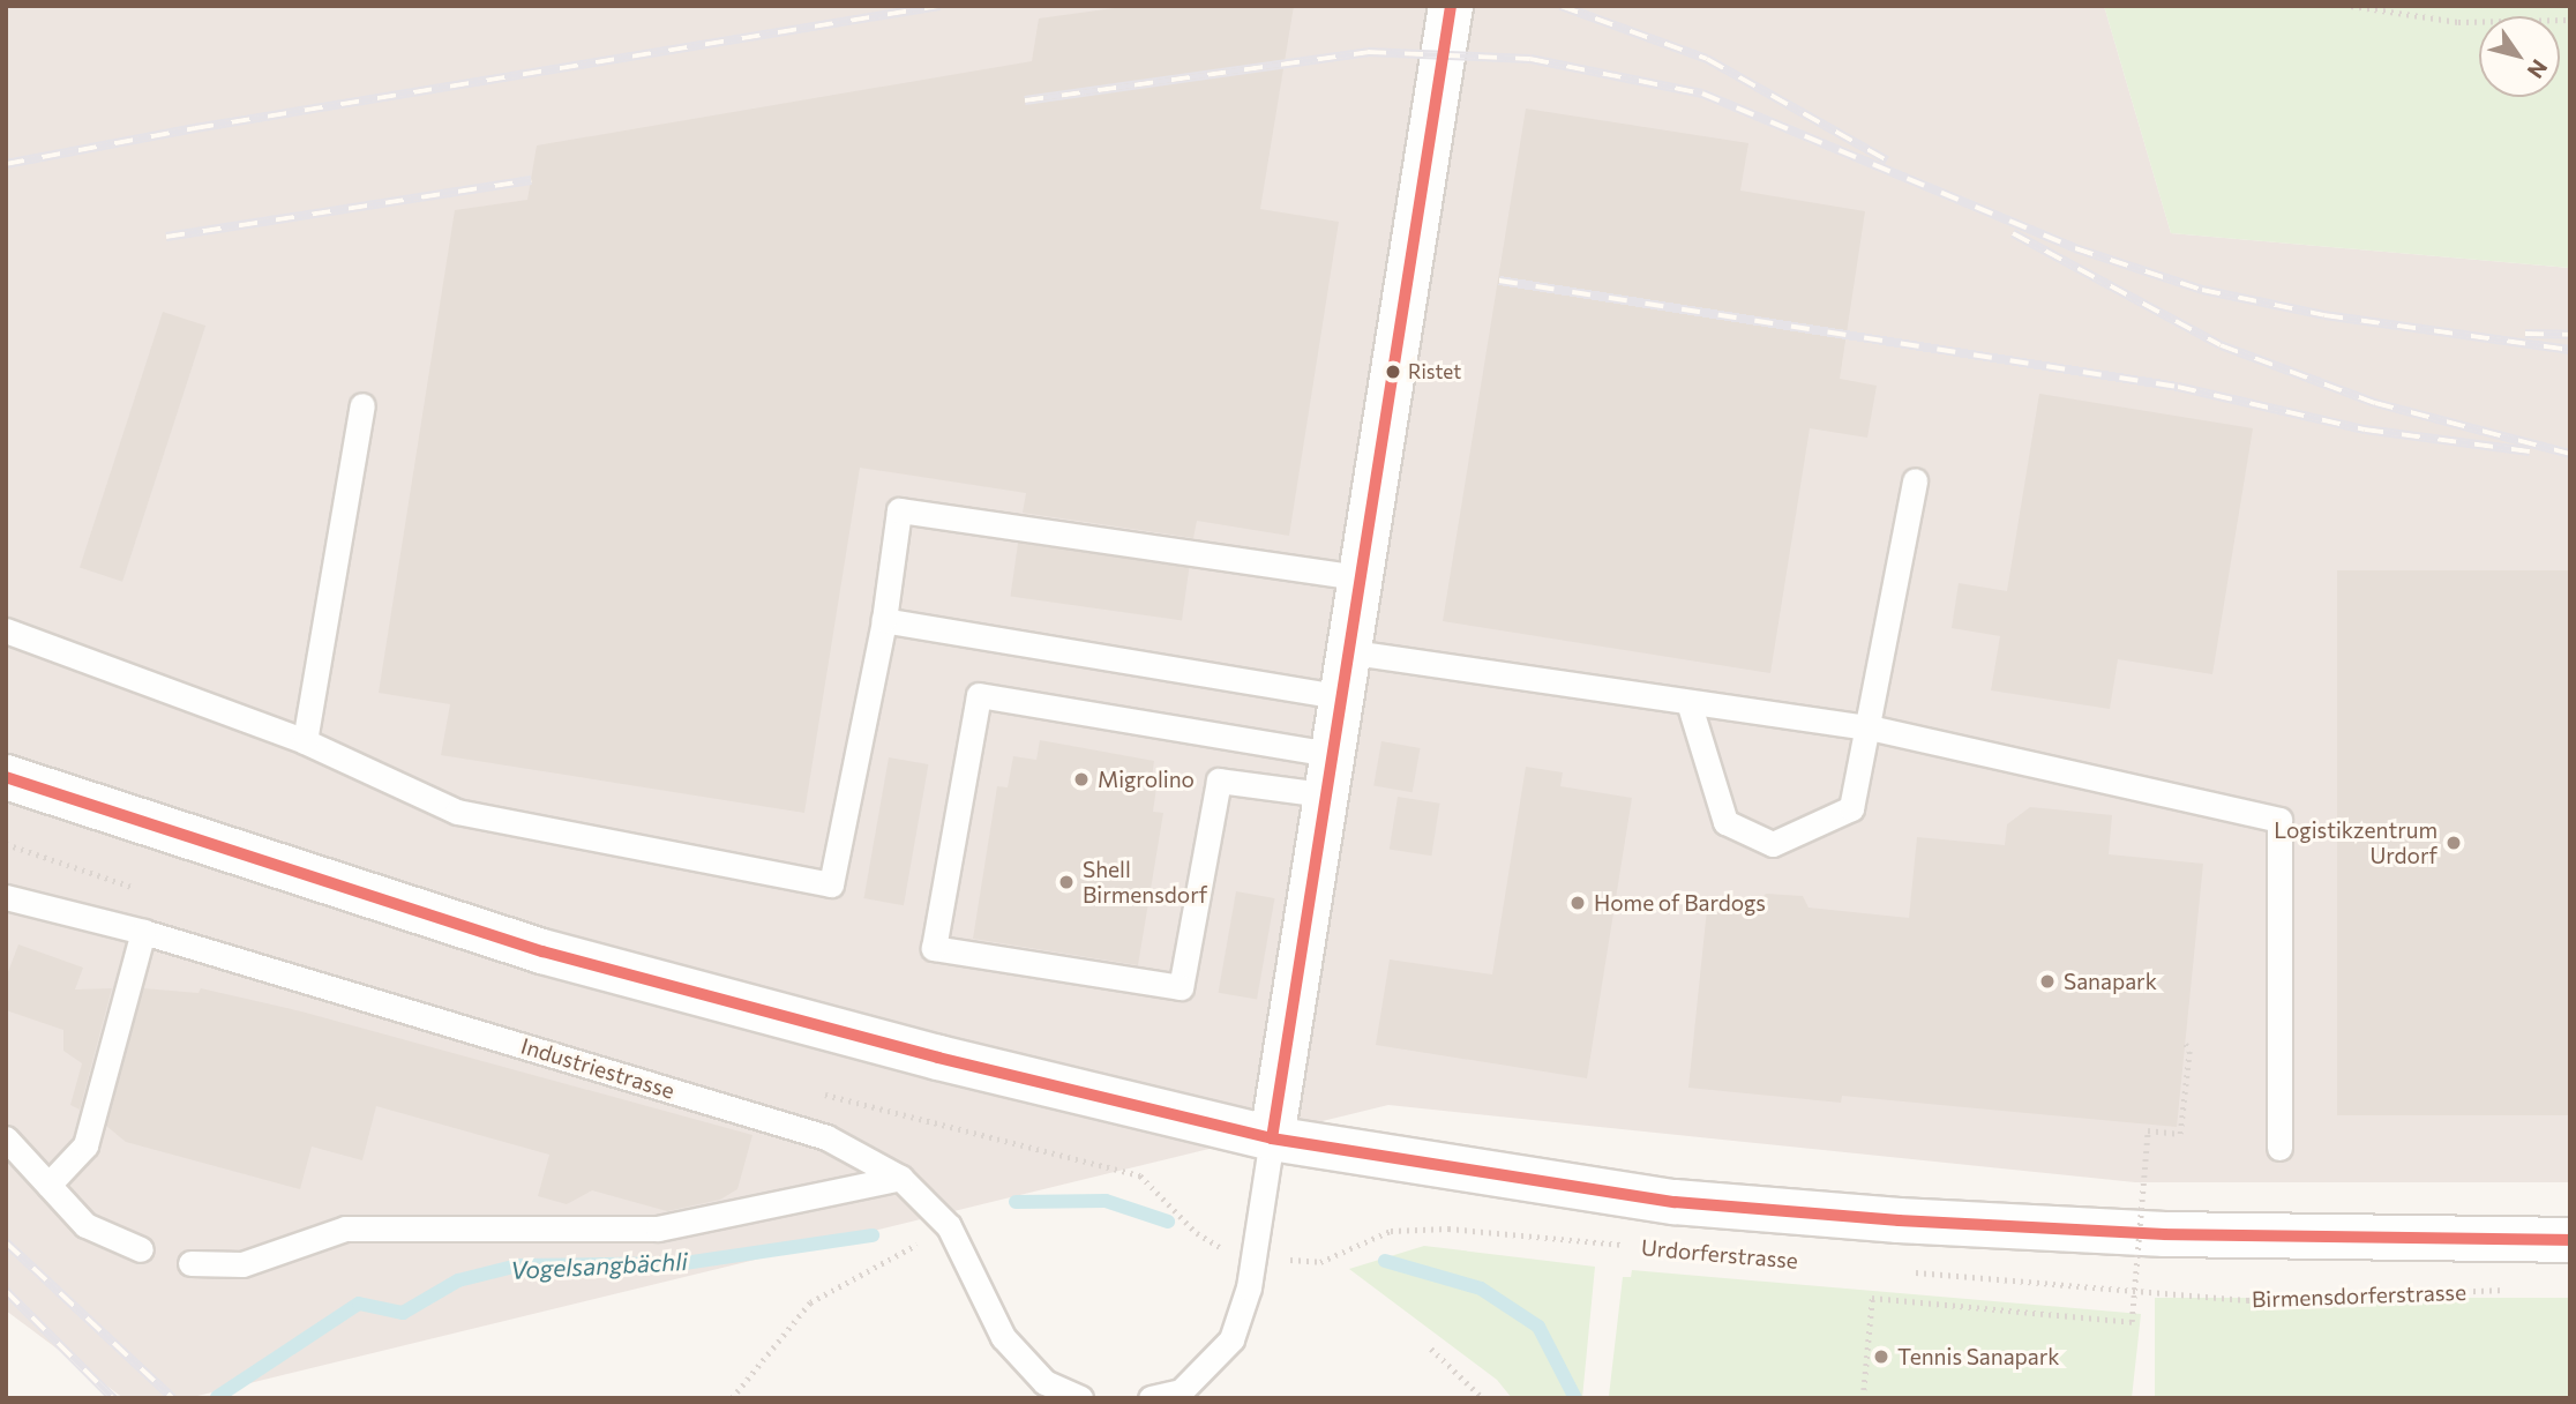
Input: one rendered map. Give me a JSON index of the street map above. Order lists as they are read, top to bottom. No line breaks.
{"streets":{"lane":["Industriestrasse"],"path":["Urdorferstrasse","Birmensdorferstrasse"]},"water":["Vogelsangbächli"],"places":["Ristet","Migrolino","Logistikzentrum Urdorf","Shell Birmensdorf","Home of Bardogs","Sanapark","Tennis Sanapark"],"north":"bottom right"}
